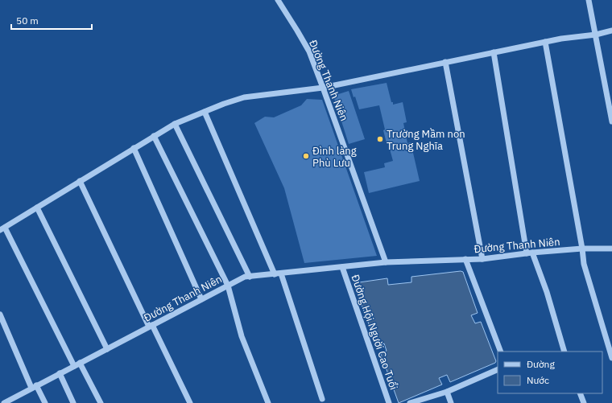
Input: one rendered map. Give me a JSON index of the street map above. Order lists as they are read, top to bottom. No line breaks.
{"streets":{"street":["Đường Thanh Niên","Đường Hội Người Cao Tuổi"]},"crossings":[["Đường Thanh Niên","Đường Hội Người Cao Tuổi"]],"places":["Trường Mầm non Trung Nghĩa","Đình làng Phù Lưu"],"legend":["Đường","Nước"],"scale_bar":"50 m"}
